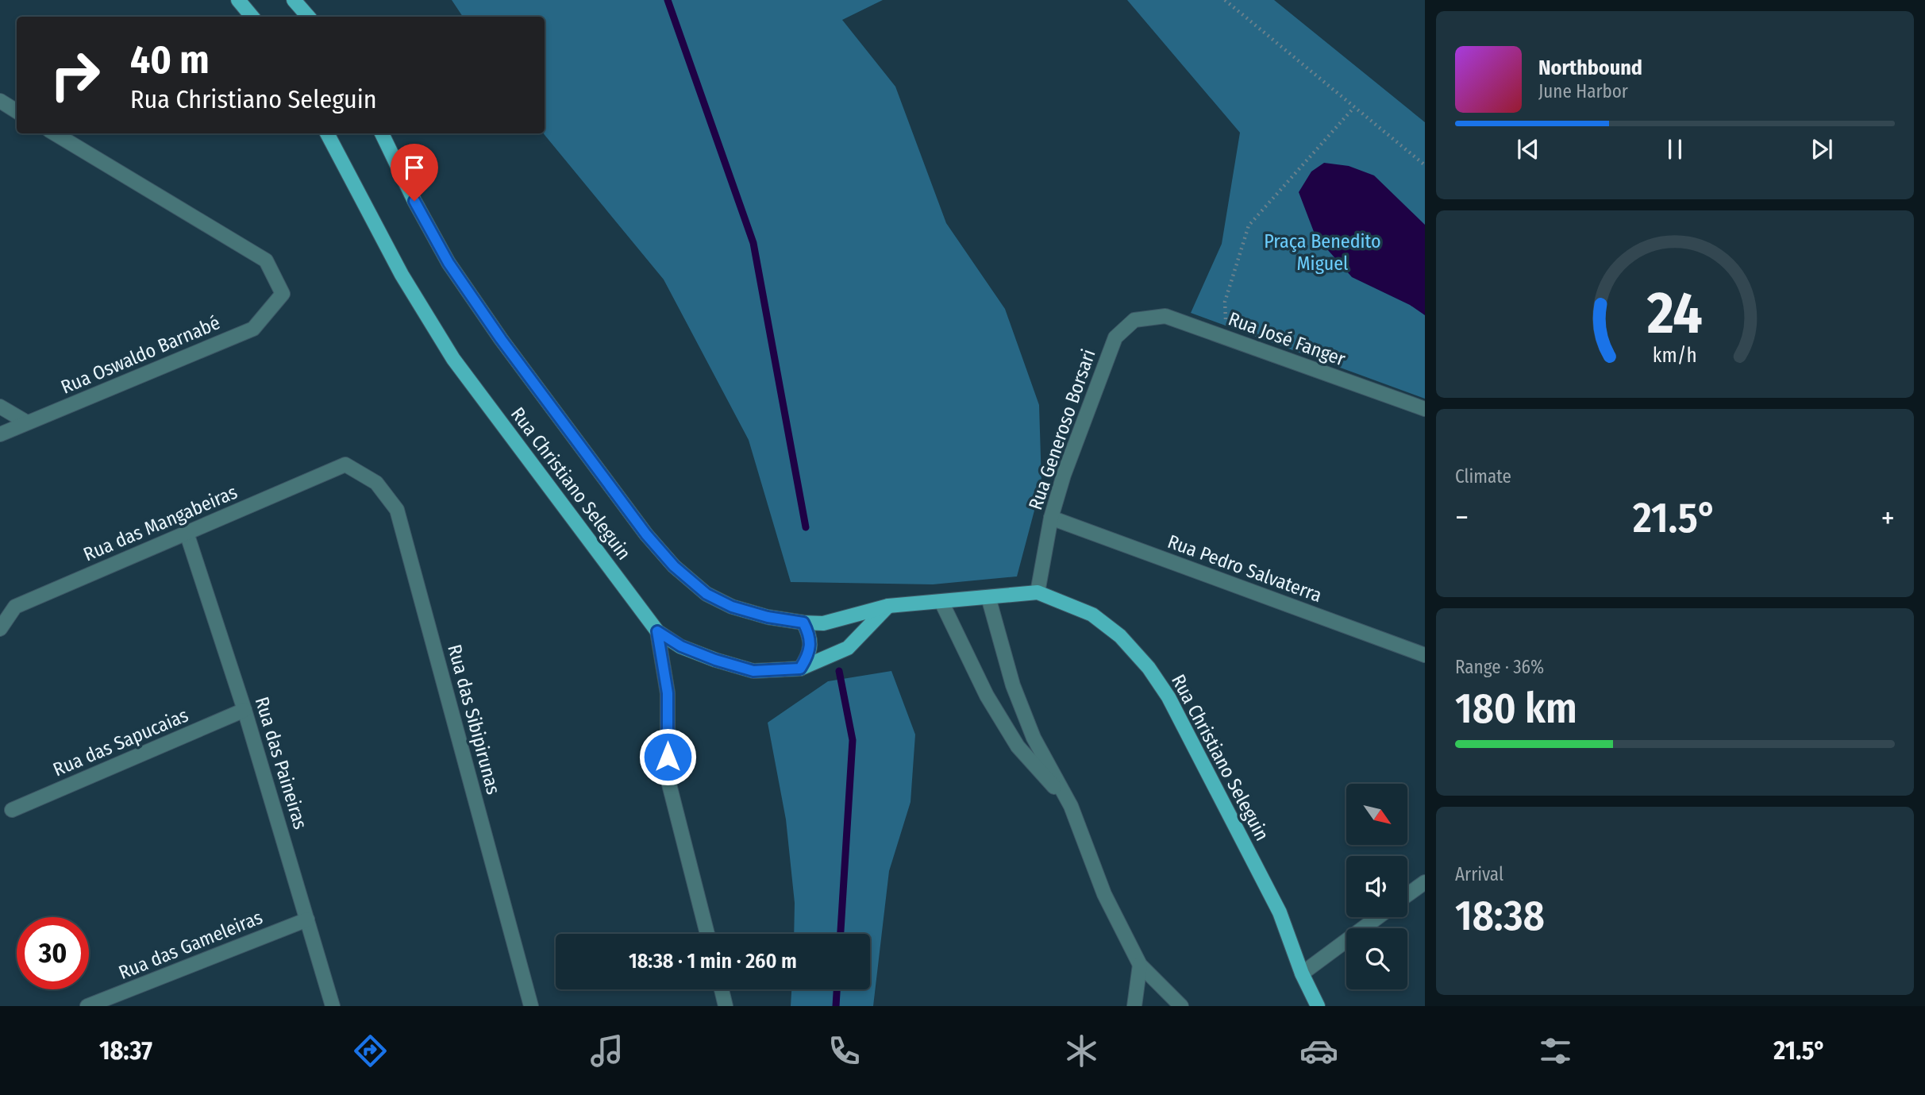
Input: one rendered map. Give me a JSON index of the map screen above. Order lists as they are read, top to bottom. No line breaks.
{"streets":{"main road":["Rua Christiano Seleguin"],"street":["Rua José Fanger","Rua Oswaldo Barnabé","Rua Generoso Borsari","Rua das Mangabeiras","Rua Pedro Salvaterra","Rua das Sibipirunas","Rua das Sapucaias","Rua das Paineiras","Rua das Gameleiras"]},"crossings":[["Rua José Fanger","Rua Generoso Borsari"],["Rua Generoso Borsari","Rua Christiano Seleguin"],["Rua Generoso Borsari","Rua Pedro Salvaterra"],["Rua das Mangabeiras","Rua das Sibipirunas"],["Rua das Mangabeiras","Rua das Paineiras"],["Rua das Sapucaias","Rua das Paineiras"],["Rua das Paineiras","Rua das Gameleiras"]],"parks":["Praça Benedito Miguel"],"north":"bottom right","page":{"turn":["40 m","Rua Christiano Seleguin"],"song":["Northbound","June Harbor"],"tile":["Climate",["Range · 36%","180 km"],["Arrival","18:38"]],"heat":["−","21.5°","+"],"limit":"30","trip":"18:38 · 1 min · 260 m","tabs":["18:37","21.5°"],"gauge":["24","km/h"]}}
